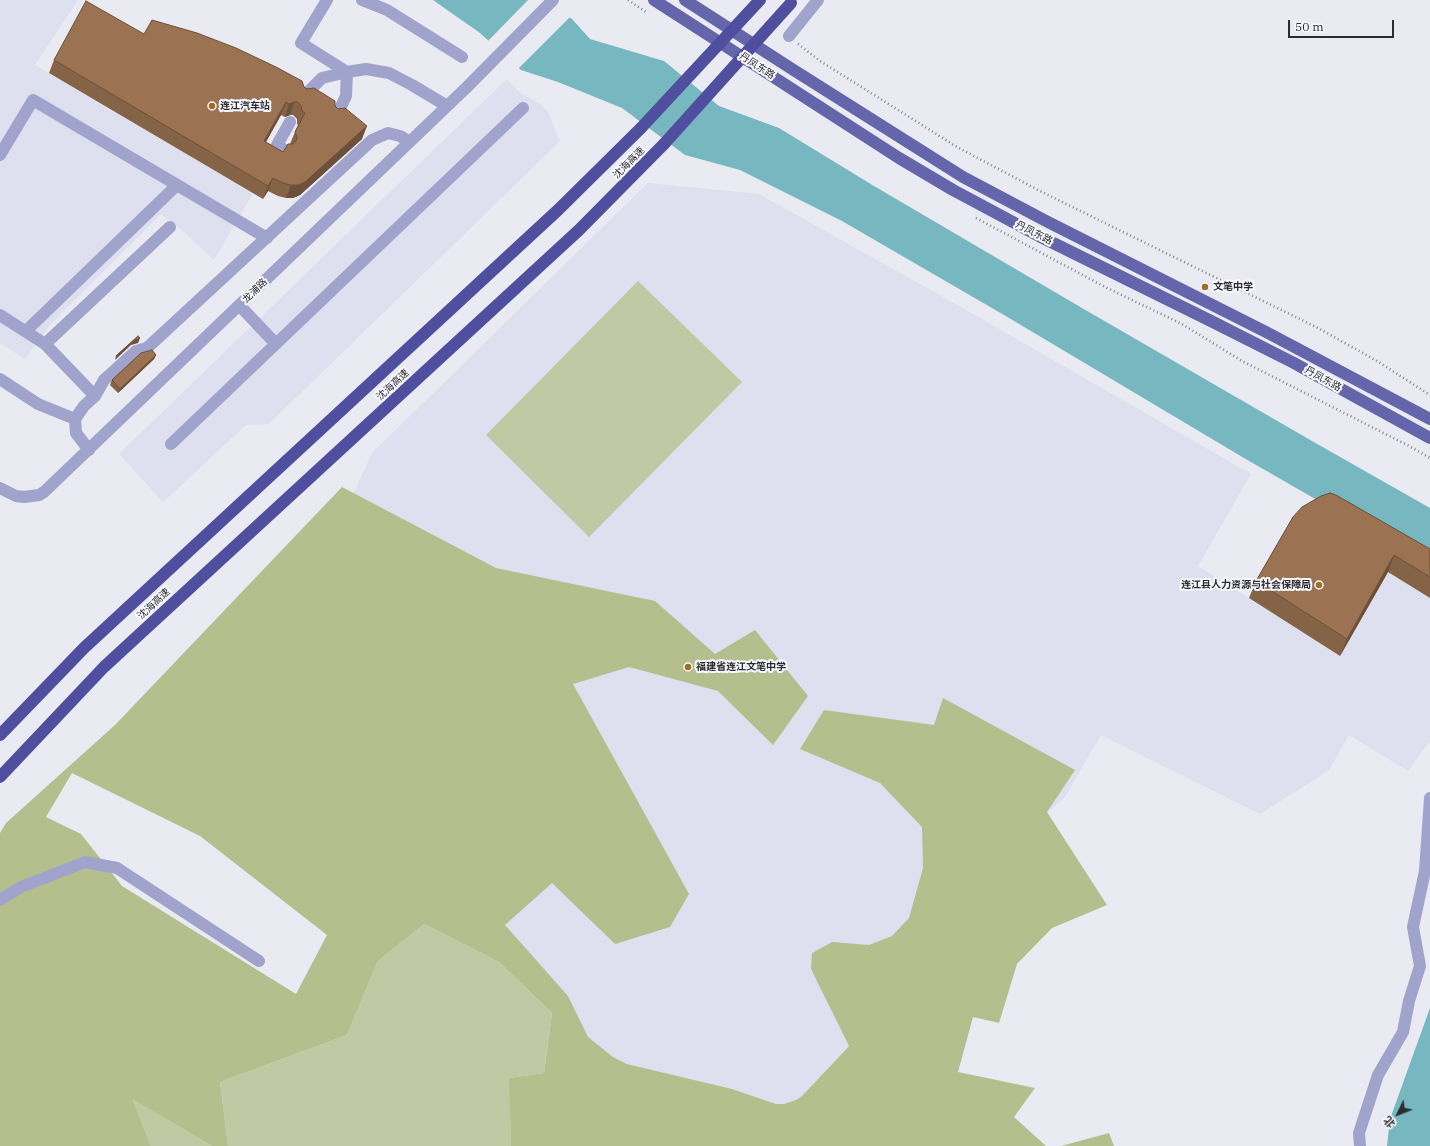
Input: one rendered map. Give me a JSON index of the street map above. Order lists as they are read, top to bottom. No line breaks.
{"streets":{"highway":["沈海高速"],"main road":["丹凤东路"],"street":["龙浦路"]},"places":["连江汽车站","文笔中学","连江县人力资源与社会保障局","福建省连江文笔中学"],"scale_bar":"50 m","north":"bottom left"}
